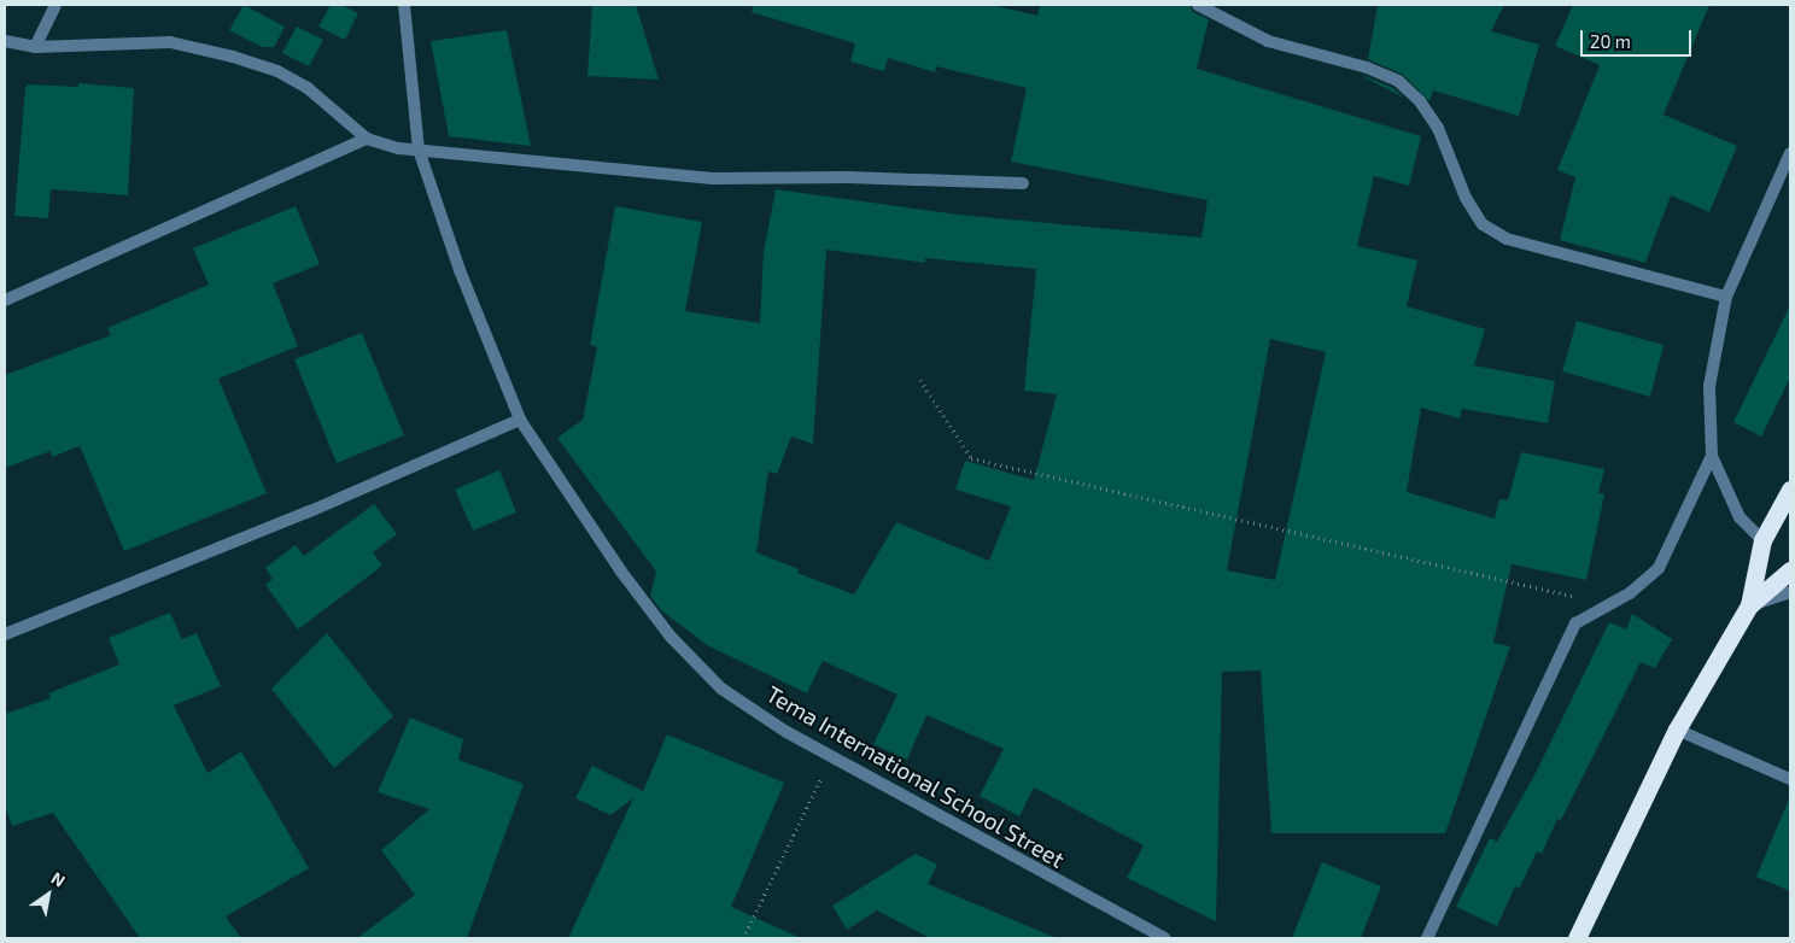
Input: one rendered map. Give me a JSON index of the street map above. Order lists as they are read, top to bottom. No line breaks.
{"streets":{"street":["Tema International School Street"]},"scale_bar":"20 m","north":"top right"}
